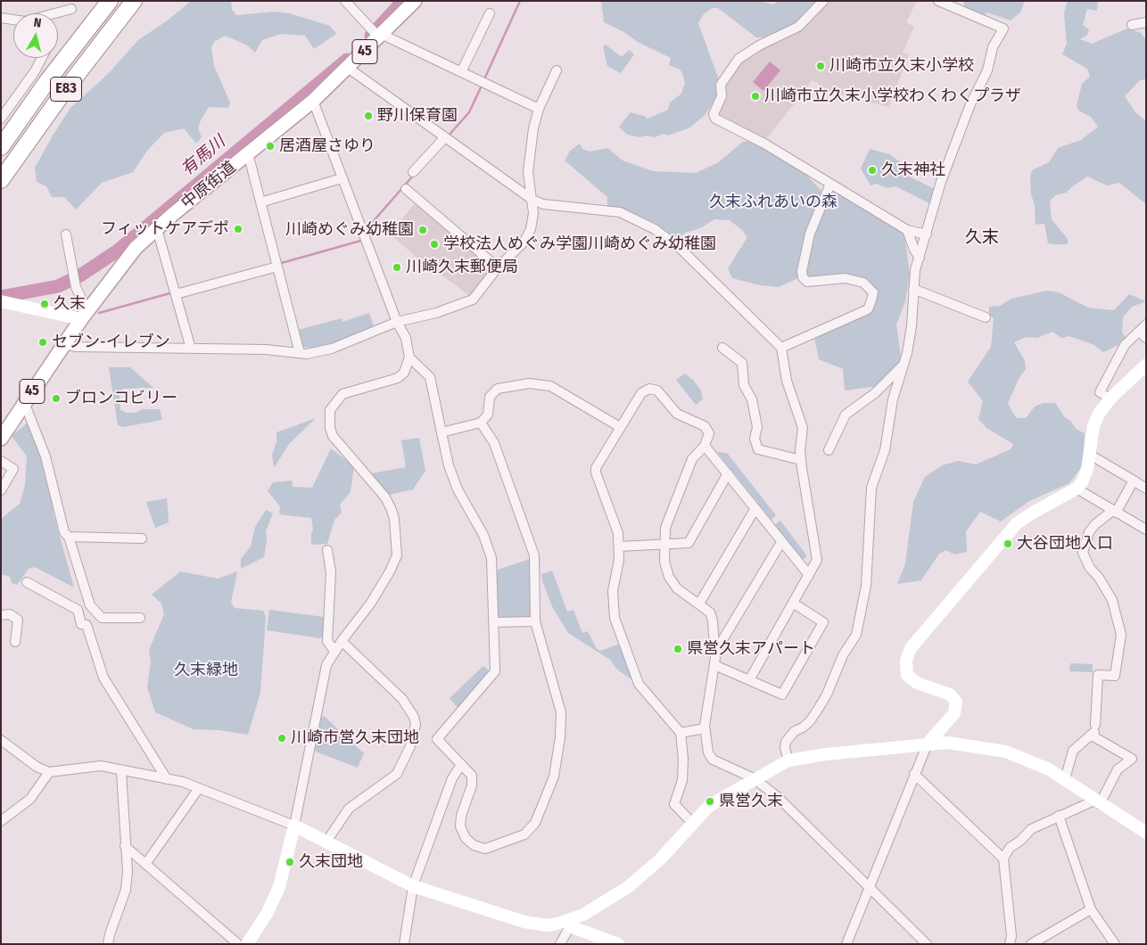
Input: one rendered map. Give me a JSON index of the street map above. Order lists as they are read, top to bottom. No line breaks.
{"streets":{"highway":["E83"],"main road":["45","中原街道"]},"districts":["久末"],"water":["有馬川"],"parks":["久末ふれあいの森","久末緑地"],"places":["川崎市立久末小学校","川崎市立久末小学校わくわくプラザ","野川保育園","居酒屋さゆり","久末神社","フィットケアデポ","川崎めぐみ幼稚園","学校法人めぐみ学園川崎めぐみ幼稚園","川崎久末郵便局","久末","セブン-イレブン","ブロンコビリー","大谷団地入口","県営久末アパート","川崎市営久末団地","県営久末","久末団地"],"north":"top"}
